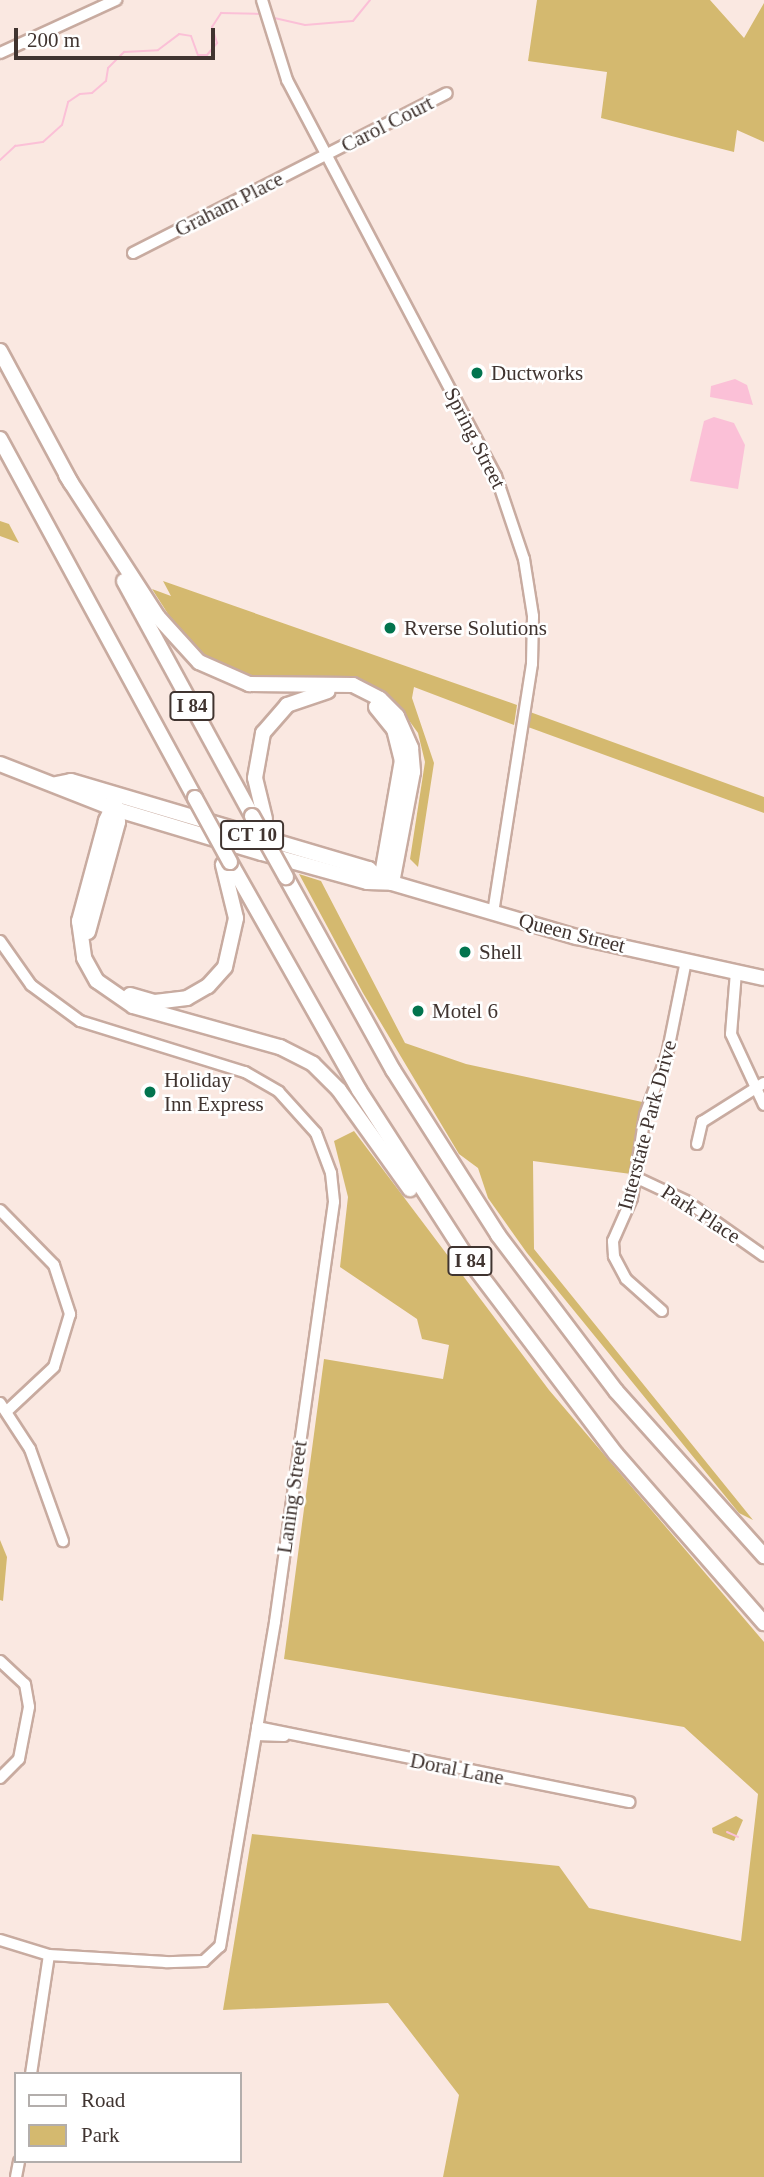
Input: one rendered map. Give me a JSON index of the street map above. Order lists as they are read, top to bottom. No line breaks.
{"streets":{"highway":["I 84","CT 10","Queen Street"],"street":["Carol Court","Graham Place","Spring Street","Interstate Park Drive","Park Place","Laning Street","Doral Lane"]},"crossings":[["Carol Court","Graham Place"],["Carol Court","Spring Street"],["Graham Place","Spring Street"],["Spring Street","Queen Street"],["Queen Street","Interstate Park Drive"],["Interstate Park Drive","Park Place"],["Laning Street","Doral Lane"]],"places":["Ductworks","Rverse Solutions","Shell","Motel 6","Holiday Inn Express"],"legend":["Road","Park"],"scale_bar":"200 m"}
